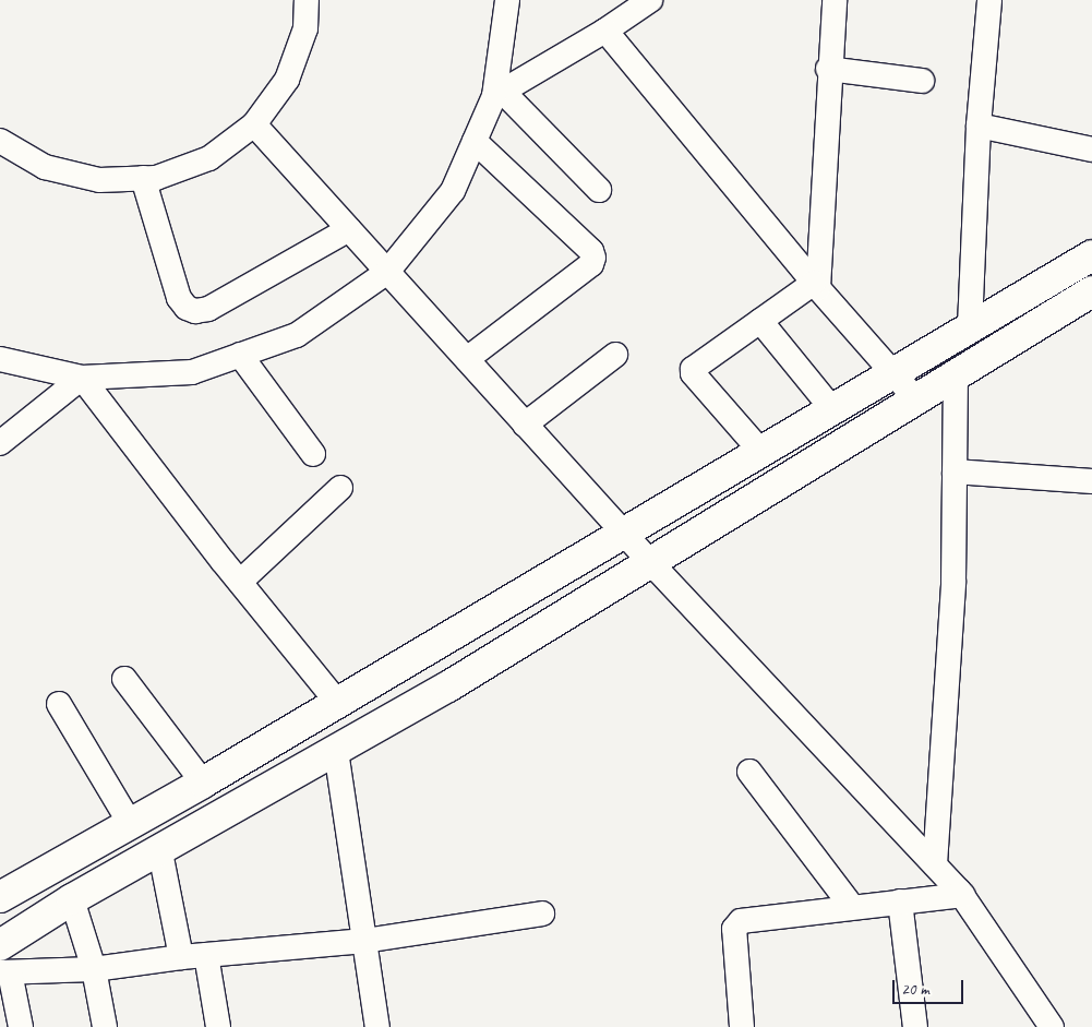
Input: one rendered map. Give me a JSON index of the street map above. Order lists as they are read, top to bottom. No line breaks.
{"scale_bar":"20 m"}
